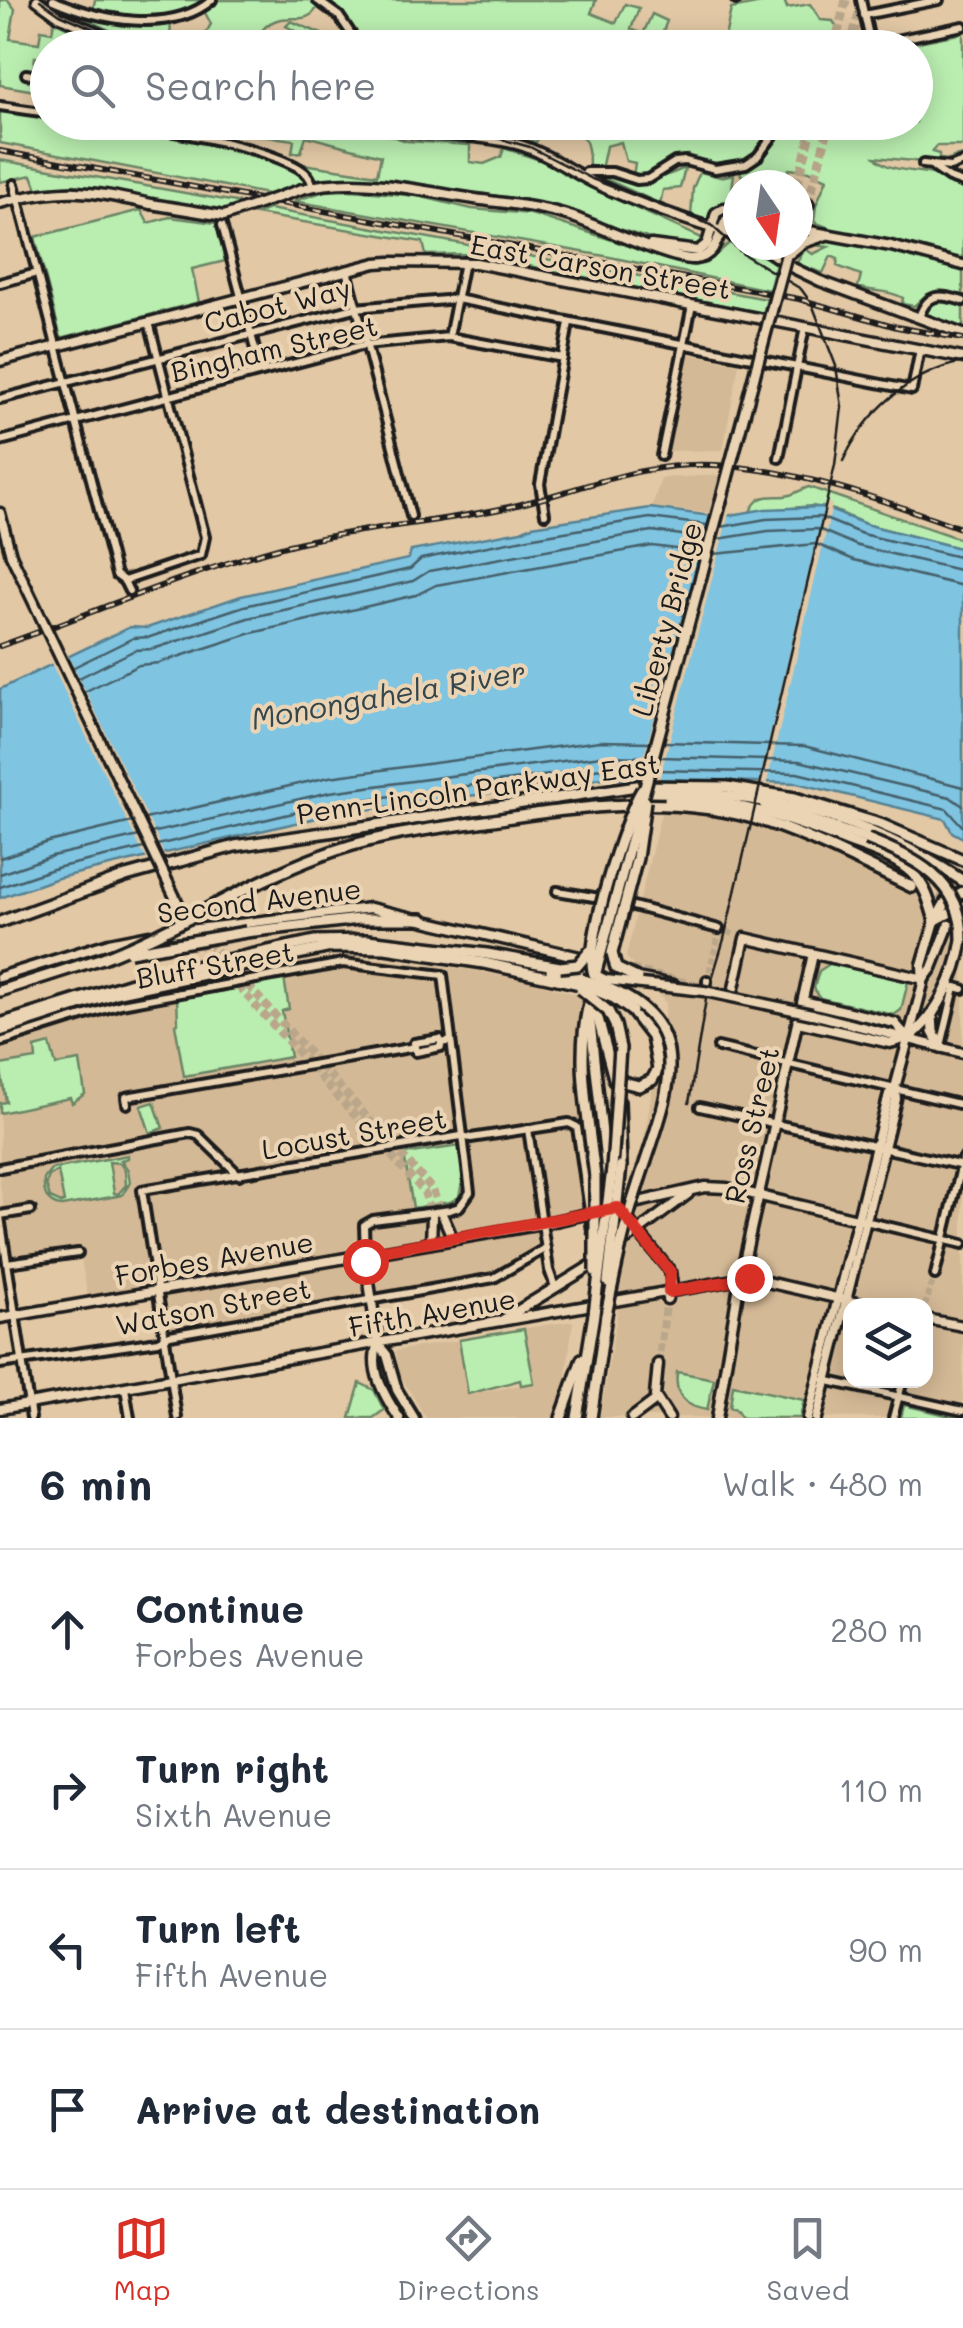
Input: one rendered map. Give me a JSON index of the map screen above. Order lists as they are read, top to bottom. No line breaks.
{"streets":{"highway":["Liberty Bridge","Penn-Lincoln Parkway East"],"main road":["East Carson Street","Second Avenue","Ross Street","Forbes Avenue","Fifth Avenue"],"street":["Cabot Way","Bingham Street","Bluff Street","Locust Street","Watson Street"]},"crossings":[["East Carson Street","Cabot Way"],["Ross Street","Forbes Avenue"],["Ross Street","Fifth Avenue"],["Locust Street","Forbes Avenue"]],"water":["Monongahela River"],"north":"bottom","page":{"search":"Search here","heading":["6 min","Walk · 480 m"],"list":[["Continue","Forbes Avenue","280 m"],["Turn right","Sixth Avenue","110 m"],["Turn left","Fifth Avenue","90 m"],"Arrive at destination"],"nav":["Map","Directions","Saved"]}}
